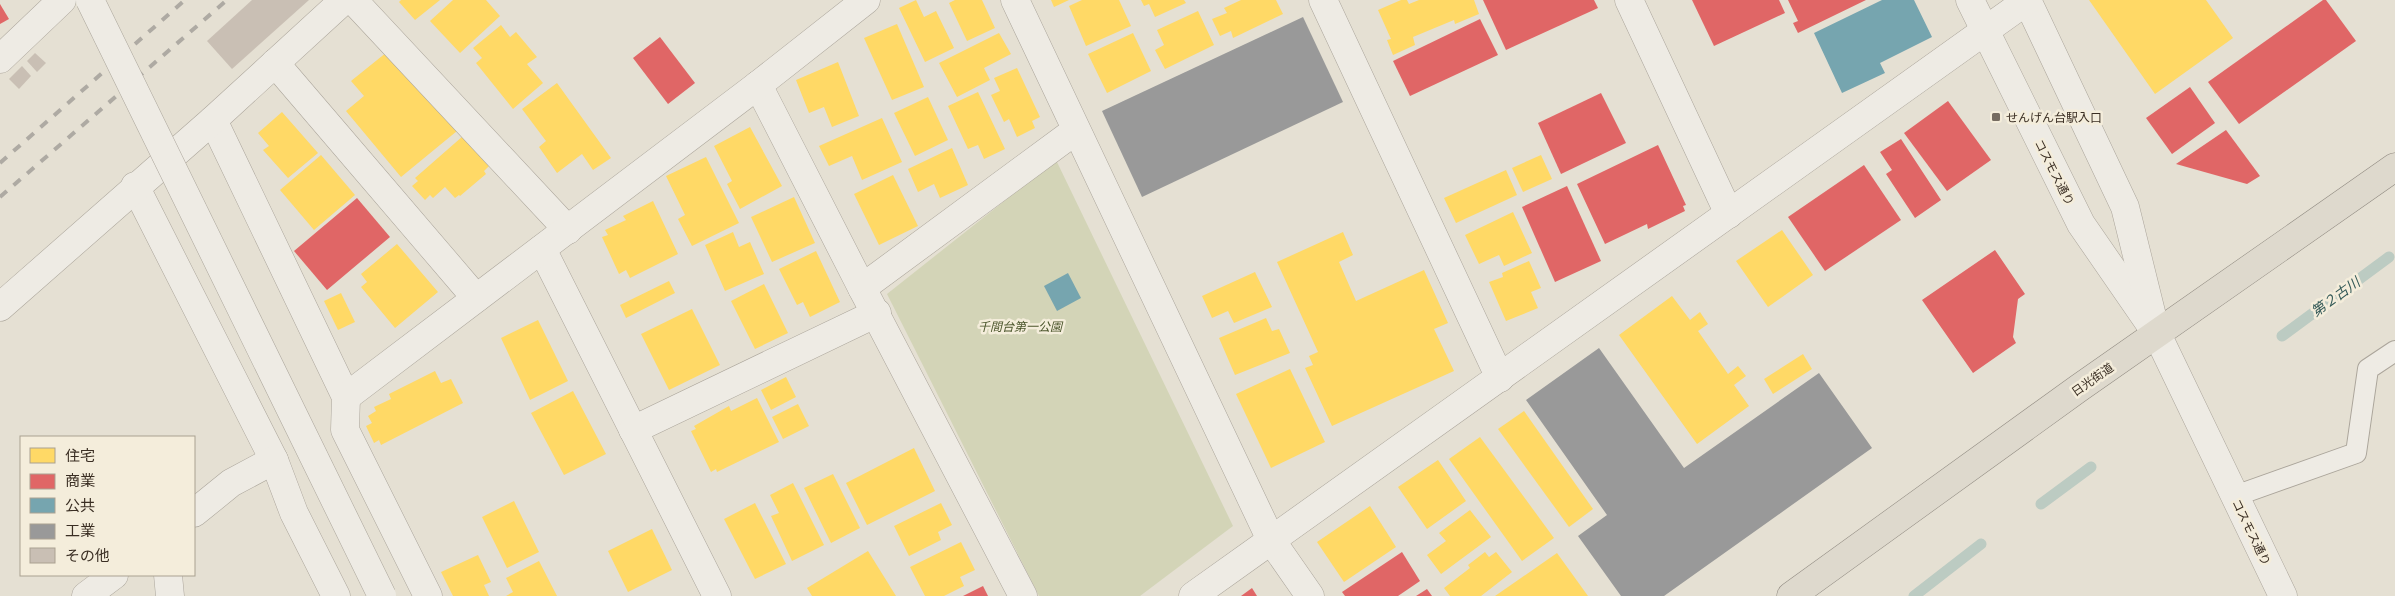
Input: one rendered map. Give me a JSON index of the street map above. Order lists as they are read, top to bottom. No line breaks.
{"streets":{"highway":["日光街道"],"street":["コスモス通り"]},"crossings":[["コスモス通り","日光街道"]],"water":["第２古川"],"parks":["千間台第一公園"],"places":{"transit":["せんげん台駅入口"]},"legend":["住宅","商業","公共","工業","その他"]}
